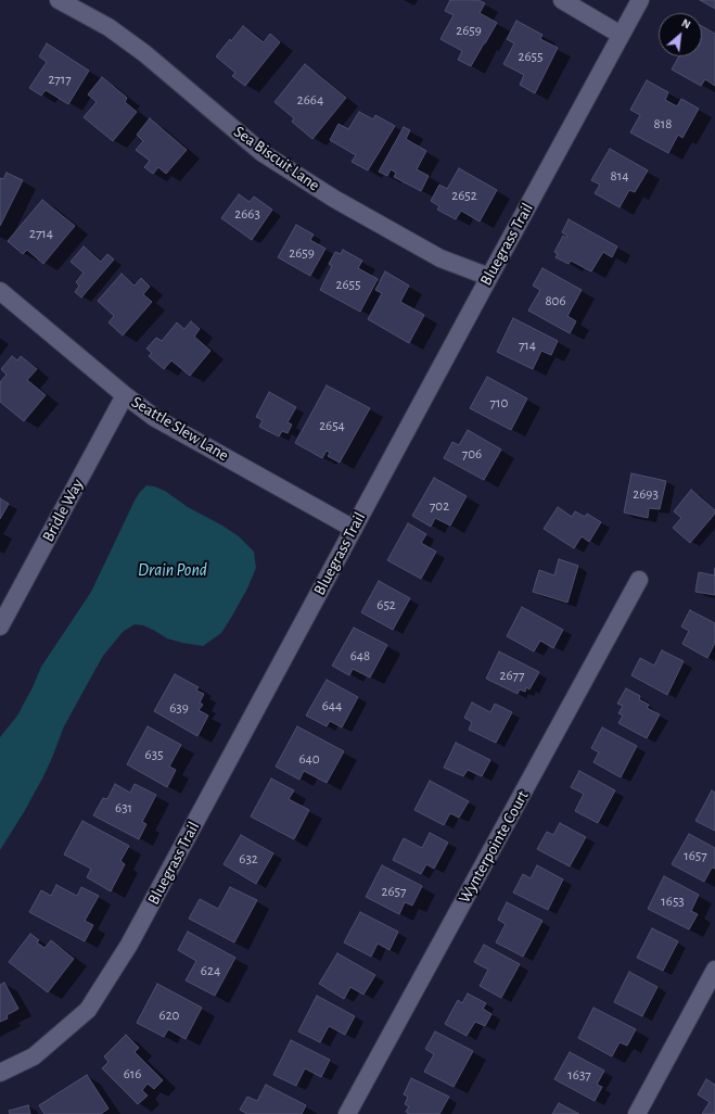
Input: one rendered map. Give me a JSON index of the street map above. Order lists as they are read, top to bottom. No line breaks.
{"streets":{"street":["Sea Biscuit Lane","Bluegrass Trail","Seattle Slew Lane","Bridle Way","Wynterpointe Court"]},"crossings":[["Sea Biscuit Lane","Bluegrass Trail"],["Bluegrass Trail","Seattle Slew Lane"],["Seattle Slew Lane","Bridle Way"]],"water":["Drain Pond"],"house_numbers":["2659","2655","2717","2664","818","814","2652","2663","2714","2659","2655","806","714","710","2654","706","2693","702","652","648","2677","644","639","635","640","631","1657","632","2657","1653","624","620","616","1637"],"north":"top right"}
